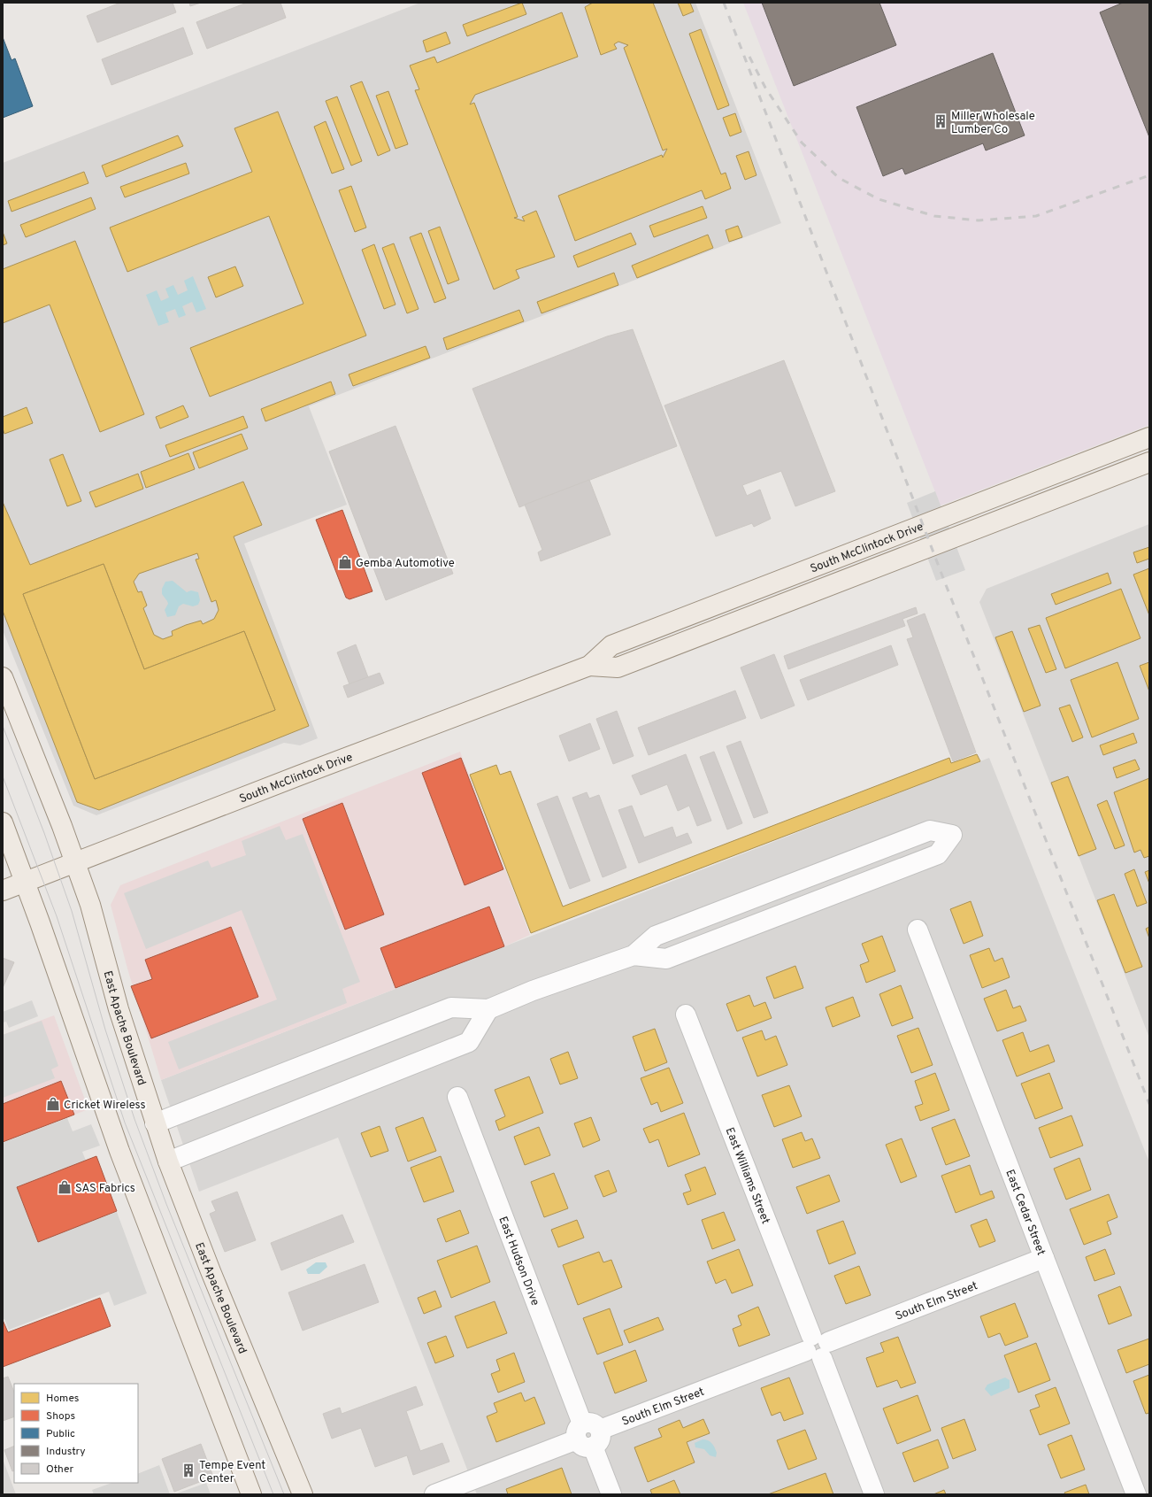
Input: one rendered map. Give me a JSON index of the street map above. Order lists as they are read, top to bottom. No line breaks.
{"streets":{"main road":["South McClintock Drive","East Apache Boulevard"],"street":["East Williams Street","East Cedar Street","East Hudson Drive","South Elm Street"]},"crossings":[["South McClintock Drive","East Apache Boulevard"],["East Williams Street","South Elm Street"],["East Cedar Street","South Elm Street"],["East Hudson Drive","South Elm Street"]],"places":{"building":["Miller Wholesale Lumber Co","Tempe Event Center"],"shop":["Gemba Automotive","Cricket Wireless","SAS Fabrics"]},"legend":["Homes","Shops","Public","Industry","Other"]}
